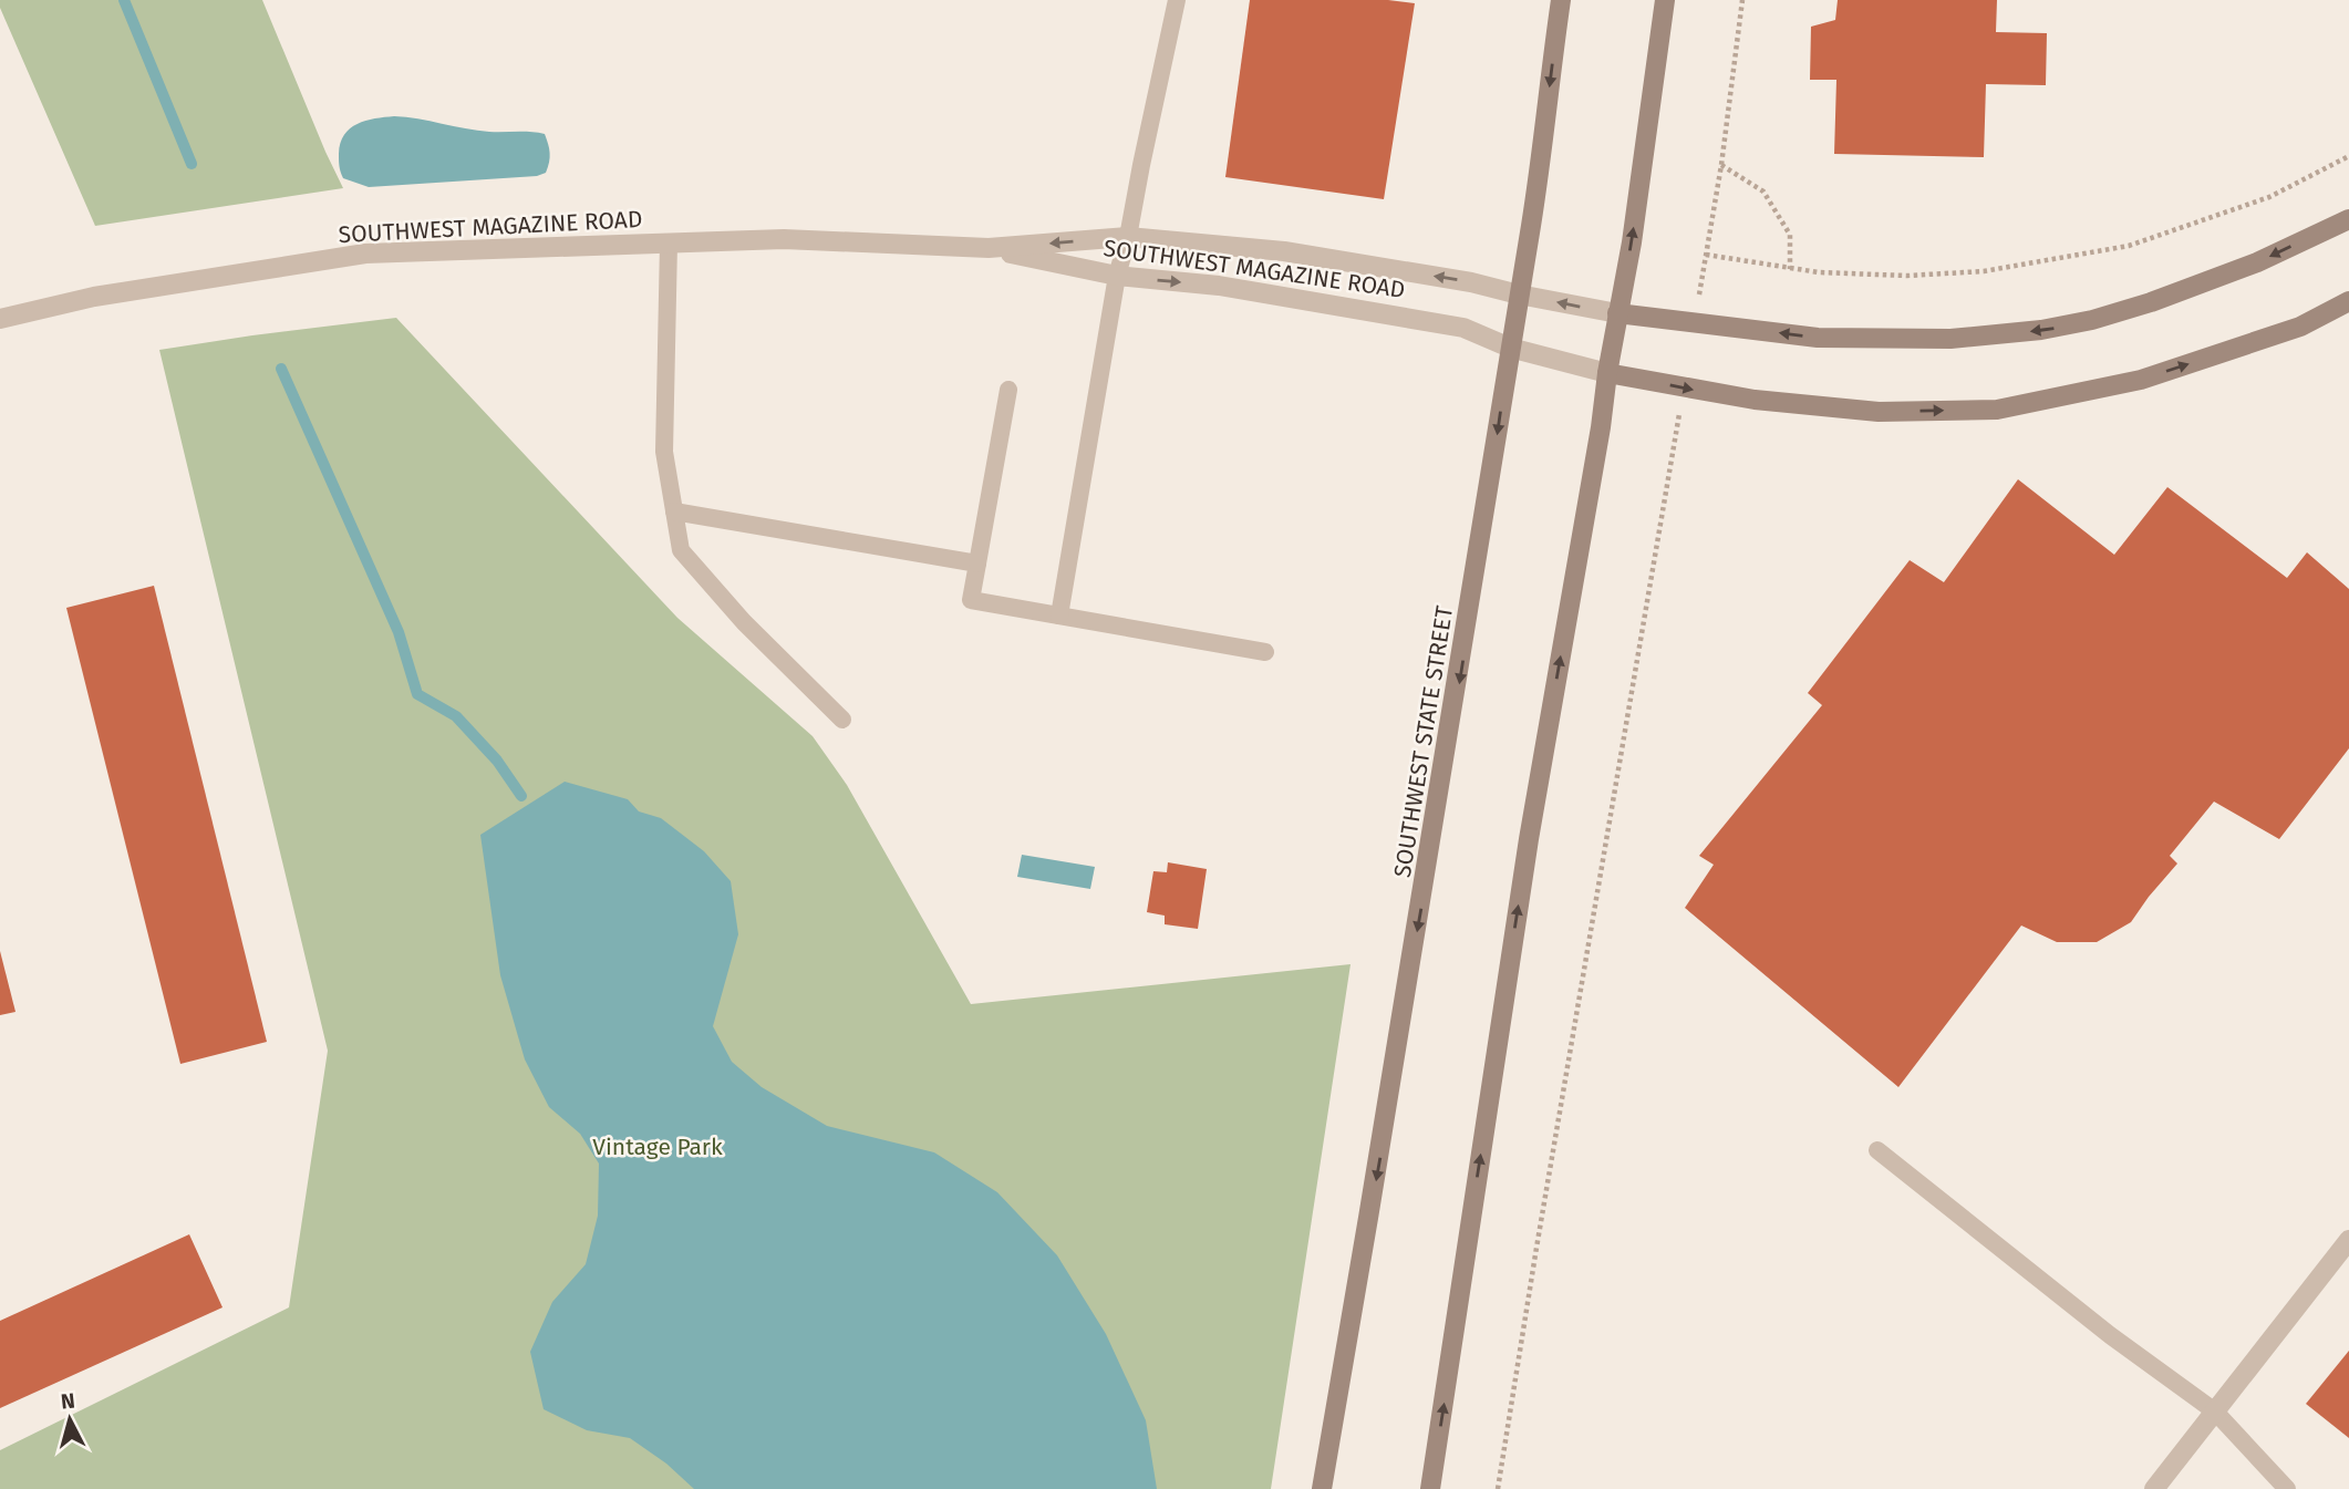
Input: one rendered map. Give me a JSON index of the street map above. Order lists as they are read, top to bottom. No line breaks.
{"streets":{"main road":["SOUTHWEST STATE STREET"],"street":["SOUTHWEST MAGAZINE ROAD"]},"crossings":[["SOUTHWEST MAGAZINE ROAD","SOUTHWEST STATE STREET"]],"parks":["Vintage Park"],"north":"top"}
